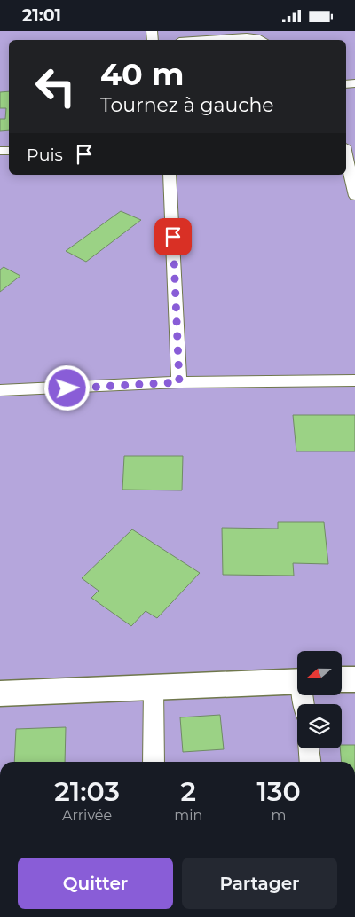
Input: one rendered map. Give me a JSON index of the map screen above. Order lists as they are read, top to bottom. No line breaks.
{"north":"left","page":{"status":"21:01","turn":["40 m","Tournez à gauche"],"then":"Puis","eta":["21:03","Arrivée","2","min","130","m"],"buttons":["Quitter","Partager"]}}
